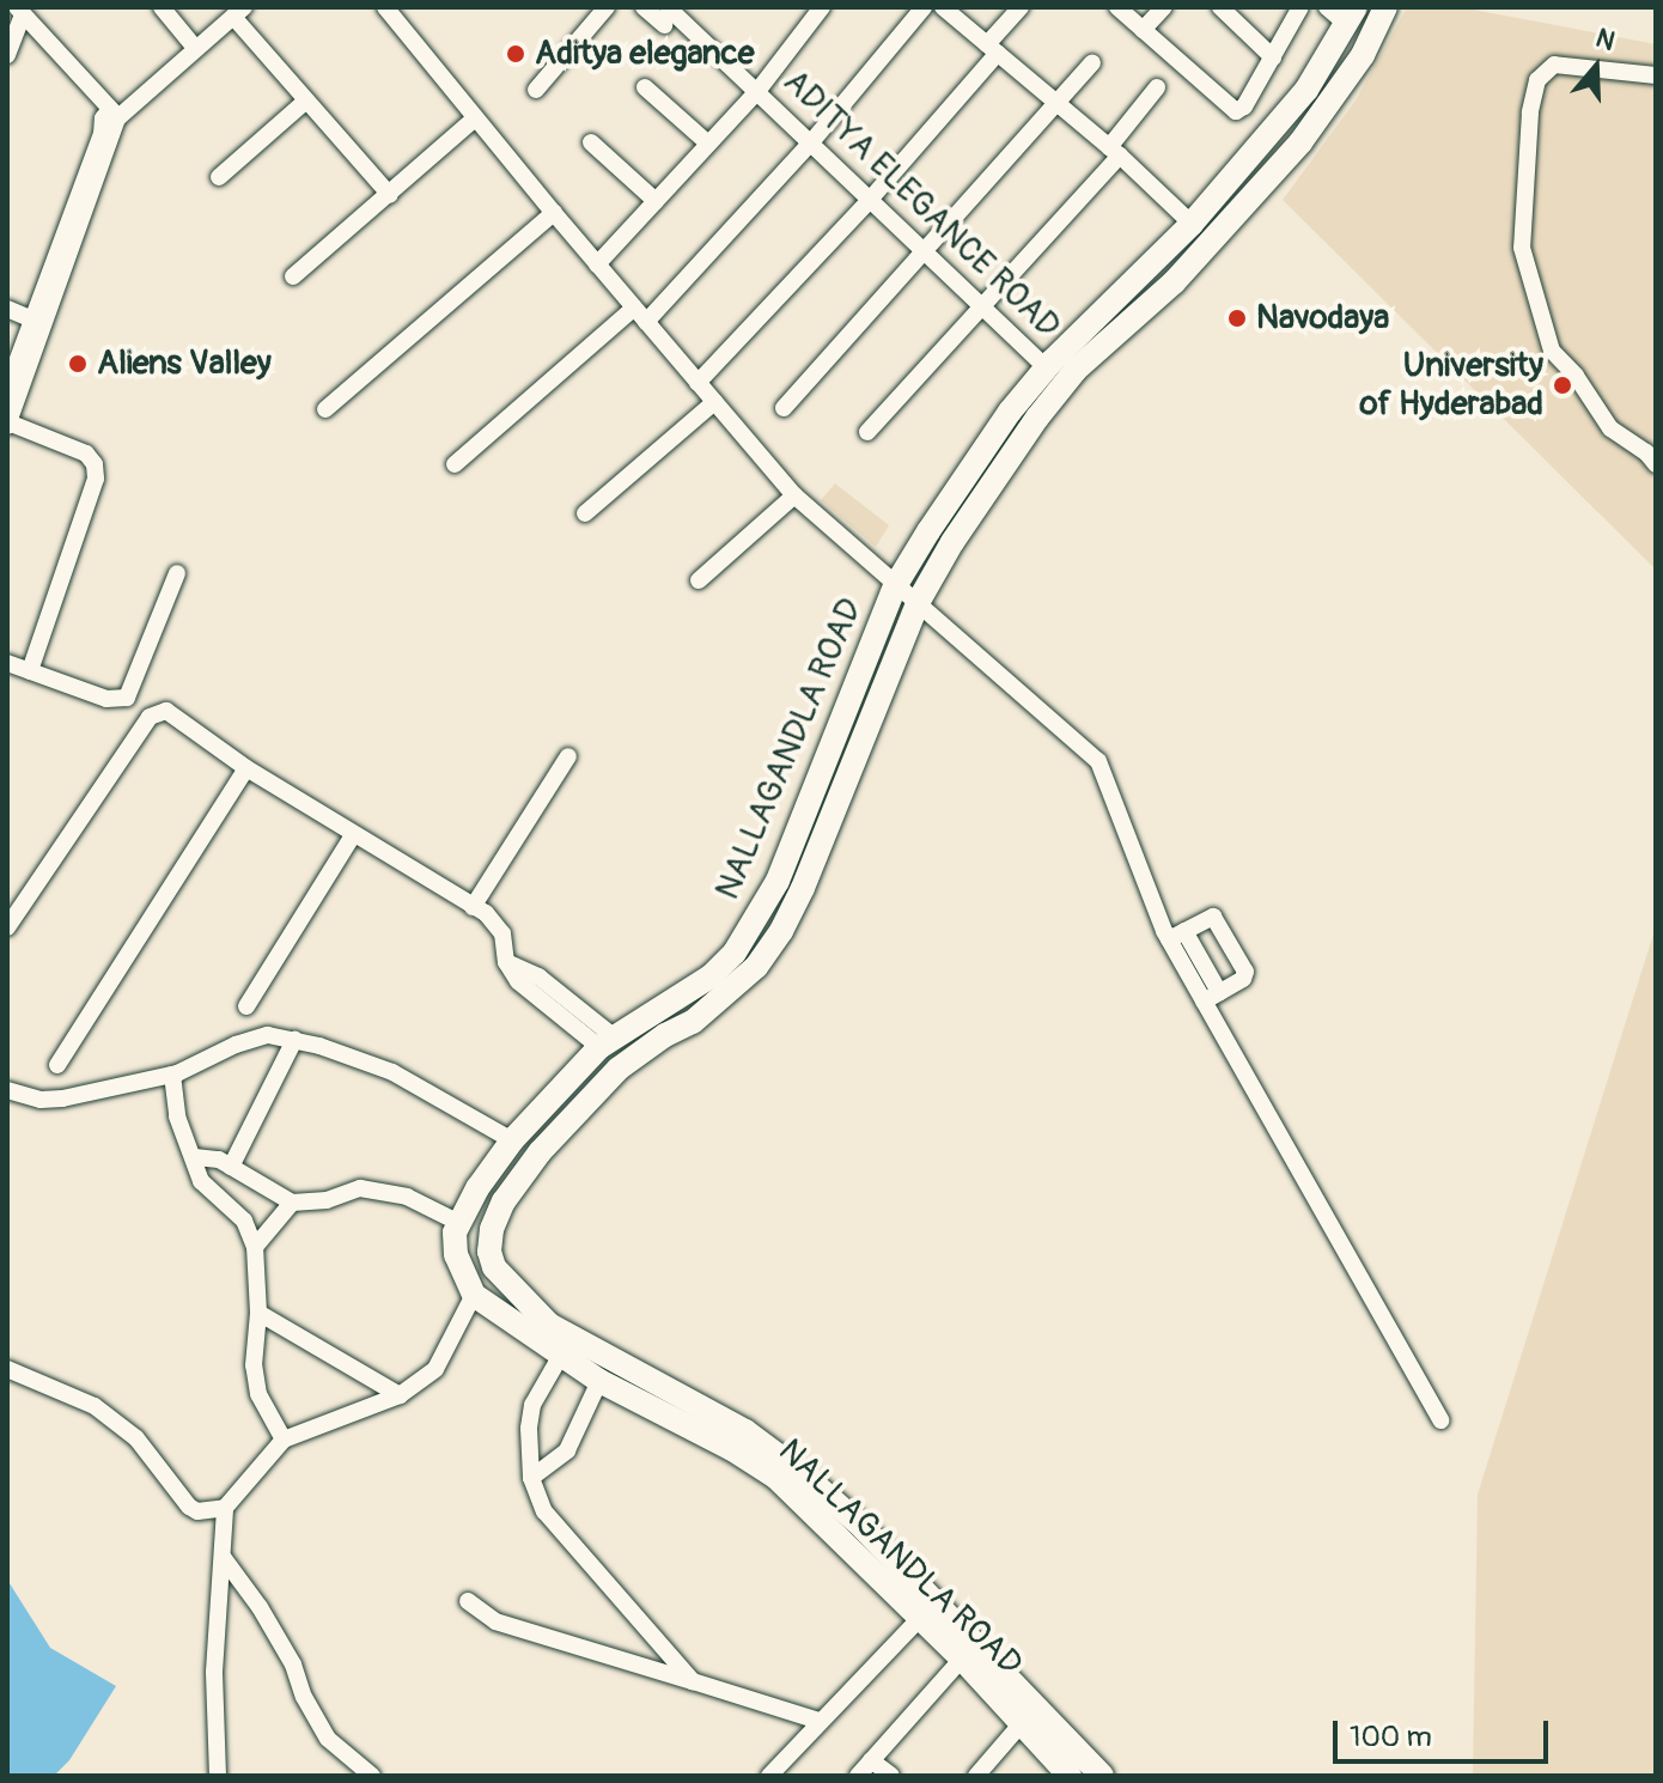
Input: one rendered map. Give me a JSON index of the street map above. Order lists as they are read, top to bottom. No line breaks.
{"streets":{"main road":["NALLAGANDLA ROAD"],"street":["ADITYA ELEGANCE ROAD"]},"crossings":[["ADITYA ELEGANCE ROAD","NALLAGANDLA ROAD"]],"places":["Aditya elegance","Navodaya","Aliens Valley","University of Hyderabad"],"scale_bar":"100 m","north":"top"}
